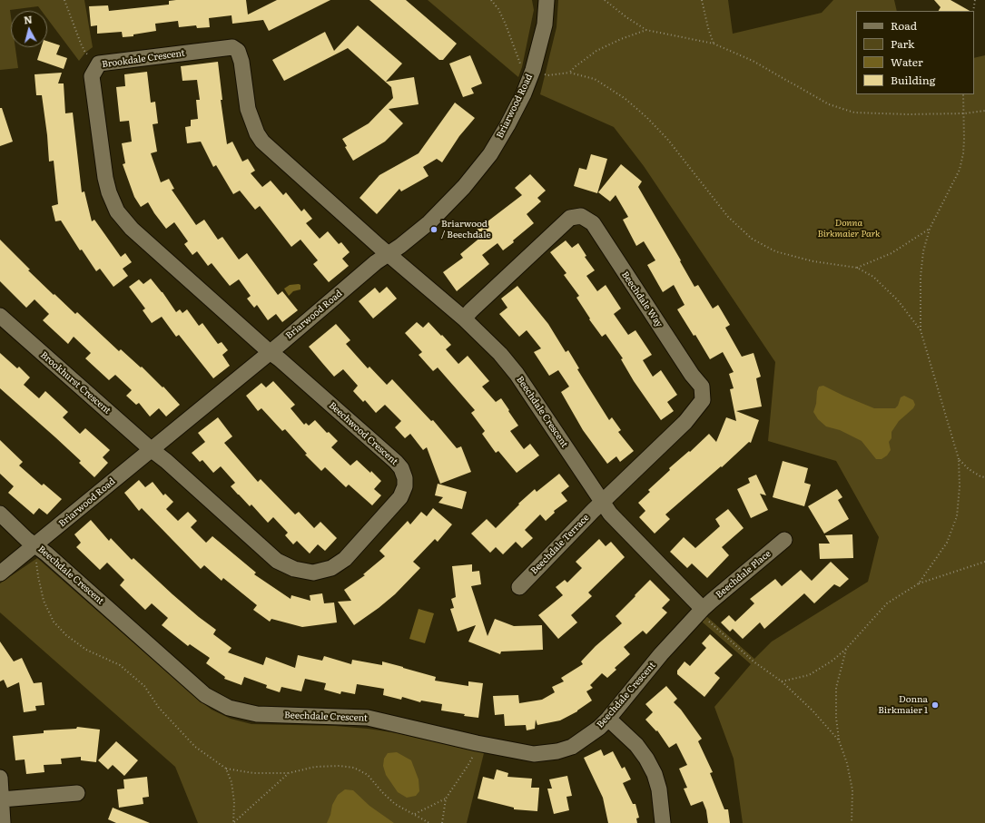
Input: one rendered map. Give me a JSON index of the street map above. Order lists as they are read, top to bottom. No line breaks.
{"streets":{"street":["Brookdale Crescent","Briarwood Road","Beechdale Way","Brookhurst Crescent","Beechdale Crescent","Beechwood Crescent","Beechdale Terrace","Beechdale Place"]},"crossings":[["Brookdale Crescent","Briarwood Road"],["Brookdale Crescent","Beechdale Crescent"],["Brookdale Crescent","Beechwood Crescent"],["Briarwood Road","Brookhurst Crescent"],["Briarwood Road","Beechdale Crescent"],["Briarwood Road","Beechwood Crescent"],["Beechdale Way","Beechdale Crescent"],["Beechdale Way","Beechdale Terrace"],["Brookhurst Crescent","Beechwood Crescent"],["Beechdale Crescent","Beechdale Terrace"],["Beechdale Crescent","Beechdale Place"]],"parks":["Donna Birkmaier Park"],"places":["Briarwood / Beechdale","Donna Birkmaier 1"],"legend":["Road","Park","Water","Building"],"north":"top"}
